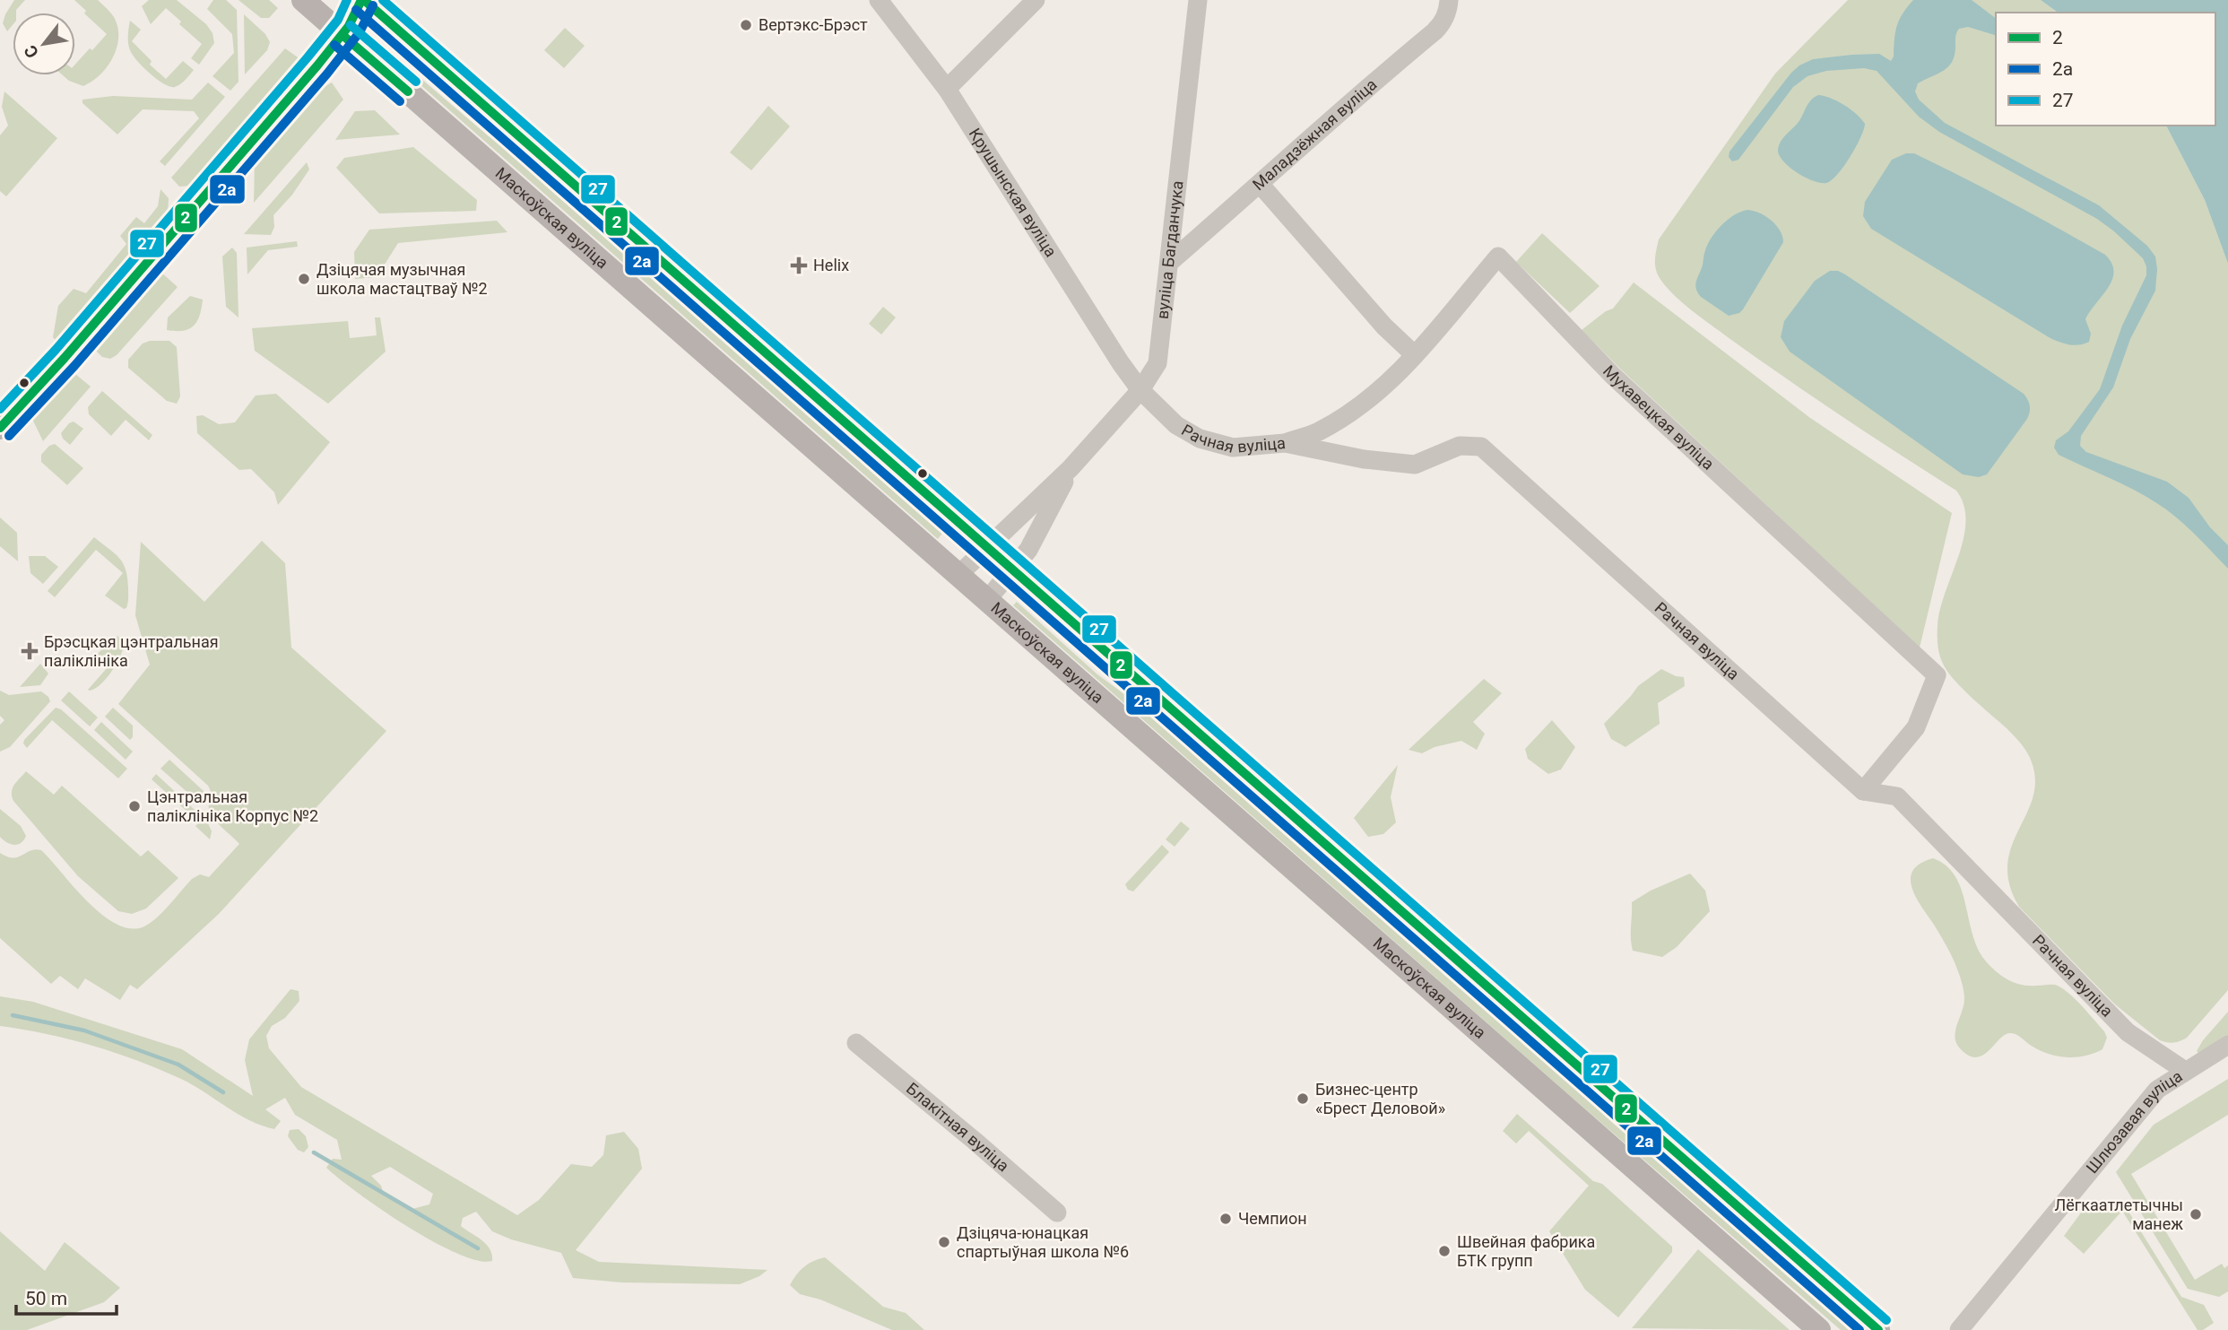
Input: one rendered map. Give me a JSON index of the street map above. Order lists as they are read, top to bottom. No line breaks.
{"streets":{"main road":["Маскоўская вуліца"],"street":["Маладзёжная вуліца","Крушынская вуліца","вуліца Багданчука","Мухавецкая вуліца","Рачная вуліца","Шлюзавая вуліца","Блакітная вуліца"]},"crossings":[["Маладзёжная вуліца","вуліца Багданчука"],["Крушынская вуліца","вуліца Багданчука"],["Крушынская вуліца","Рачная вуліца"],["Маскоўская вуліца","вуліца Багданчука"],["вуліца Багданчука","Рачная вуліца"],["Мухавецкая вуліца","Рачная вуліца"],["Рачная вуліца","Шлюзавая вуліца"]],"places":{"other":["Вертэкс-Брэст","Дзіцячая музычная школа мастацтваў №2","Цэнтральная паліклініка Корпус №2","Бизнес-центр «Брест Деловой»","Лёгкаатлетычны манеж","Чемпион","Дзіцяча-юнацкая спартыўная школа №6","Швейная фабрика БТК групп"],"health":["Helix","Брэсцкая цэнтральная паліклініка"]},"lines":["transit line 2","transit line 27","transit line 2а"],"legend":["2","2а","27"],"scale_bar":"50 m","north":"bottom left"}
